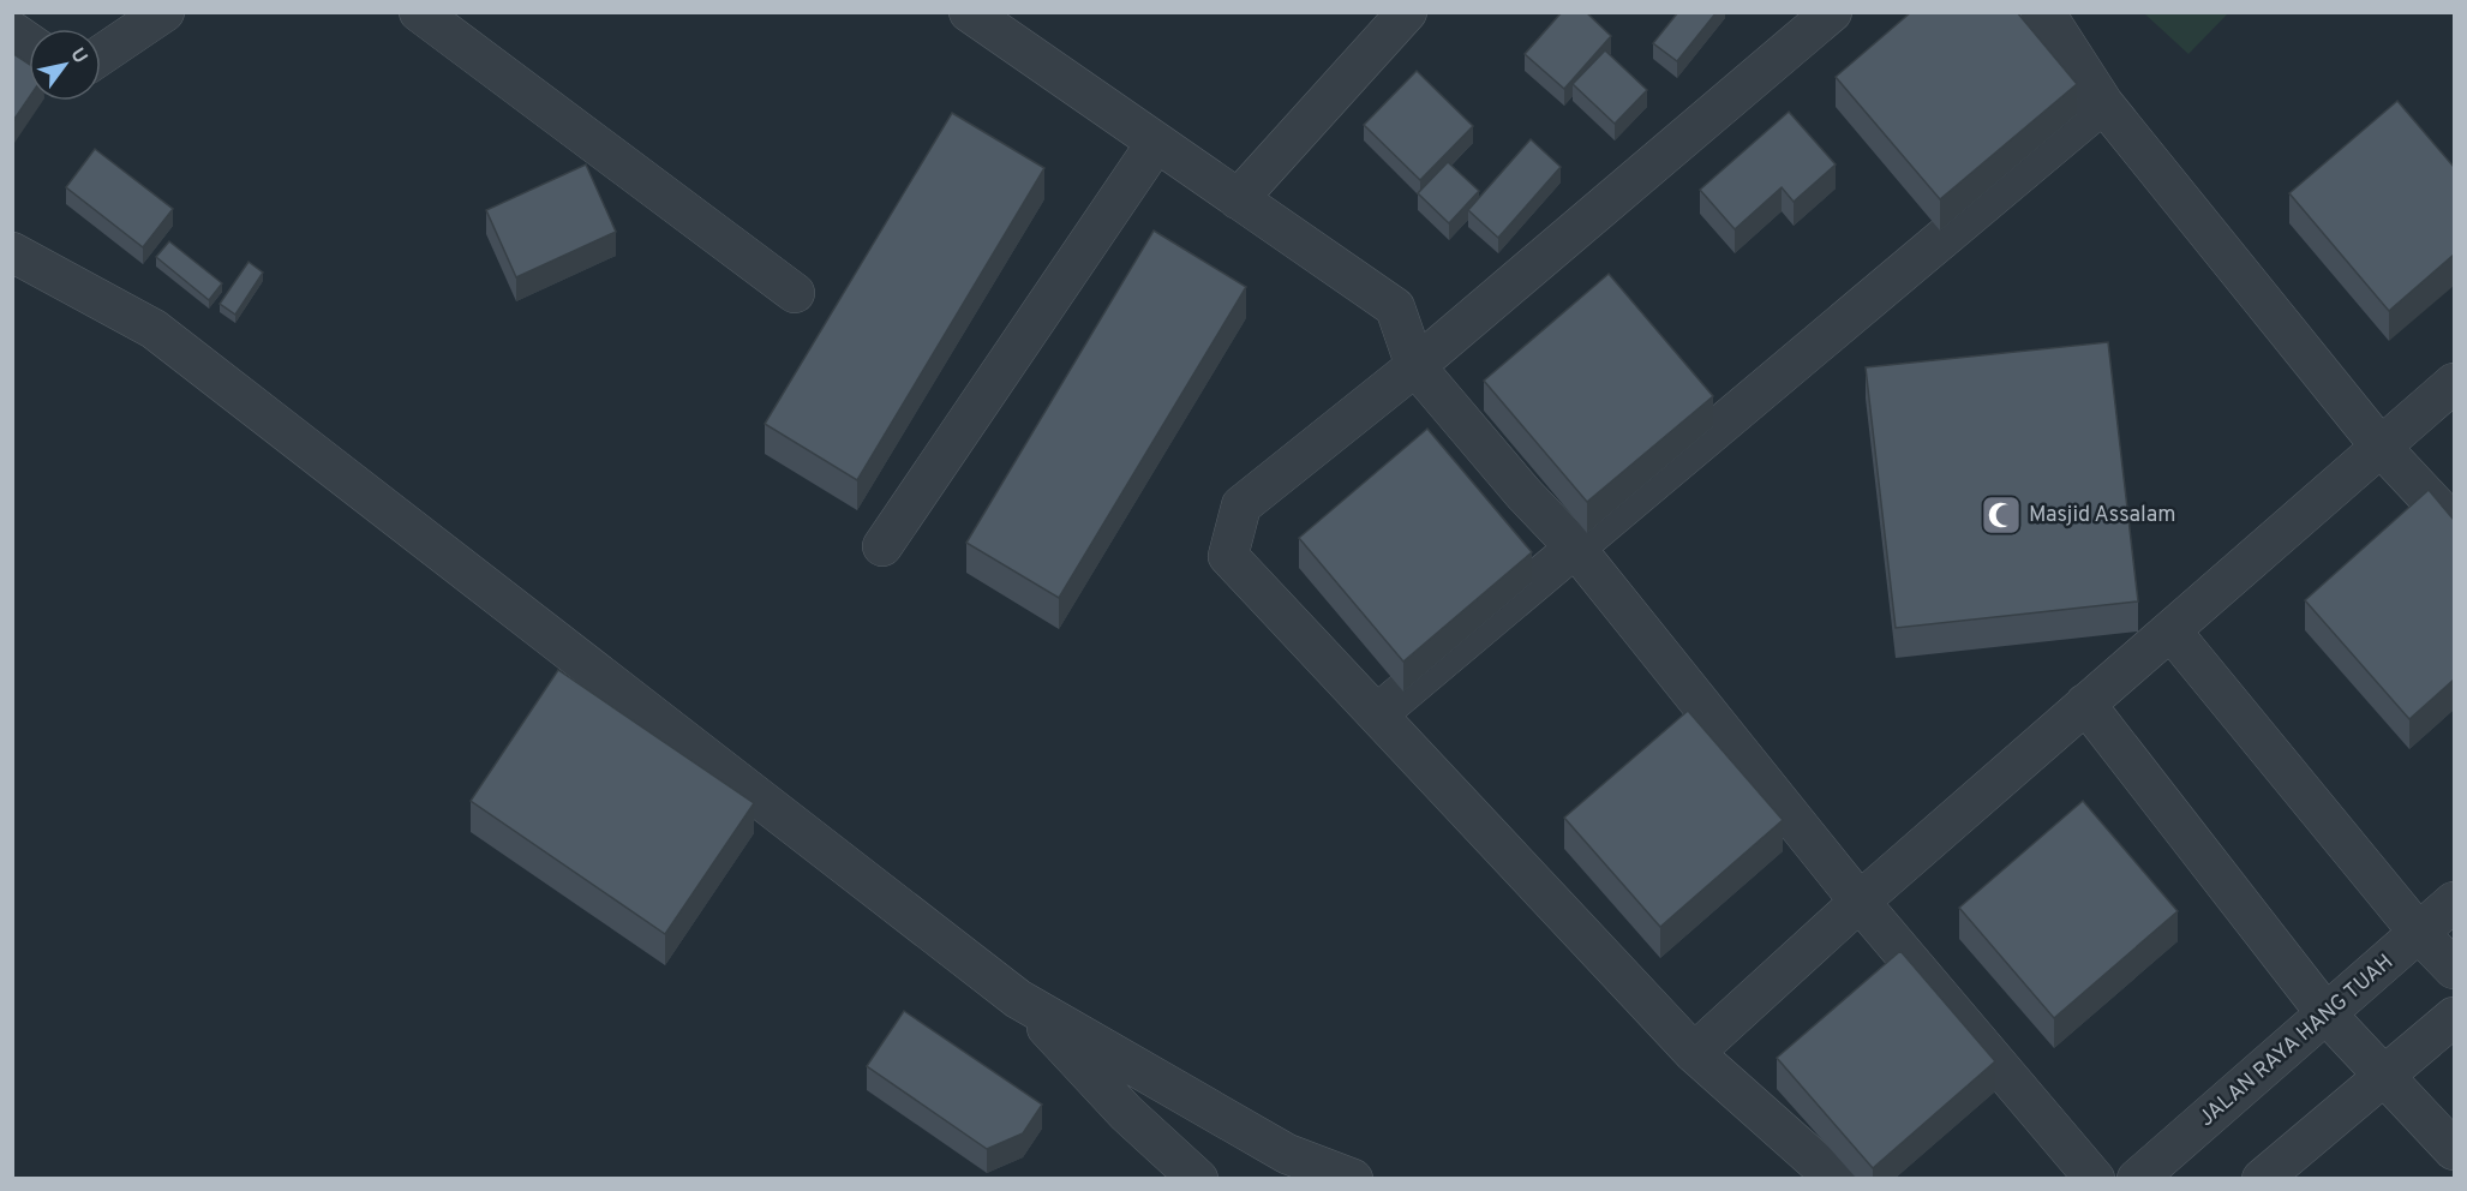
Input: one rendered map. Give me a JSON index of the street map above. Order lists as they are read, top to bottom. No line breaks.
{"streets":{"street":["JALAN RAYA HANG TUAH"]},"places":{"mosque":["Masjid Assalam"]},"north":"top right"}
